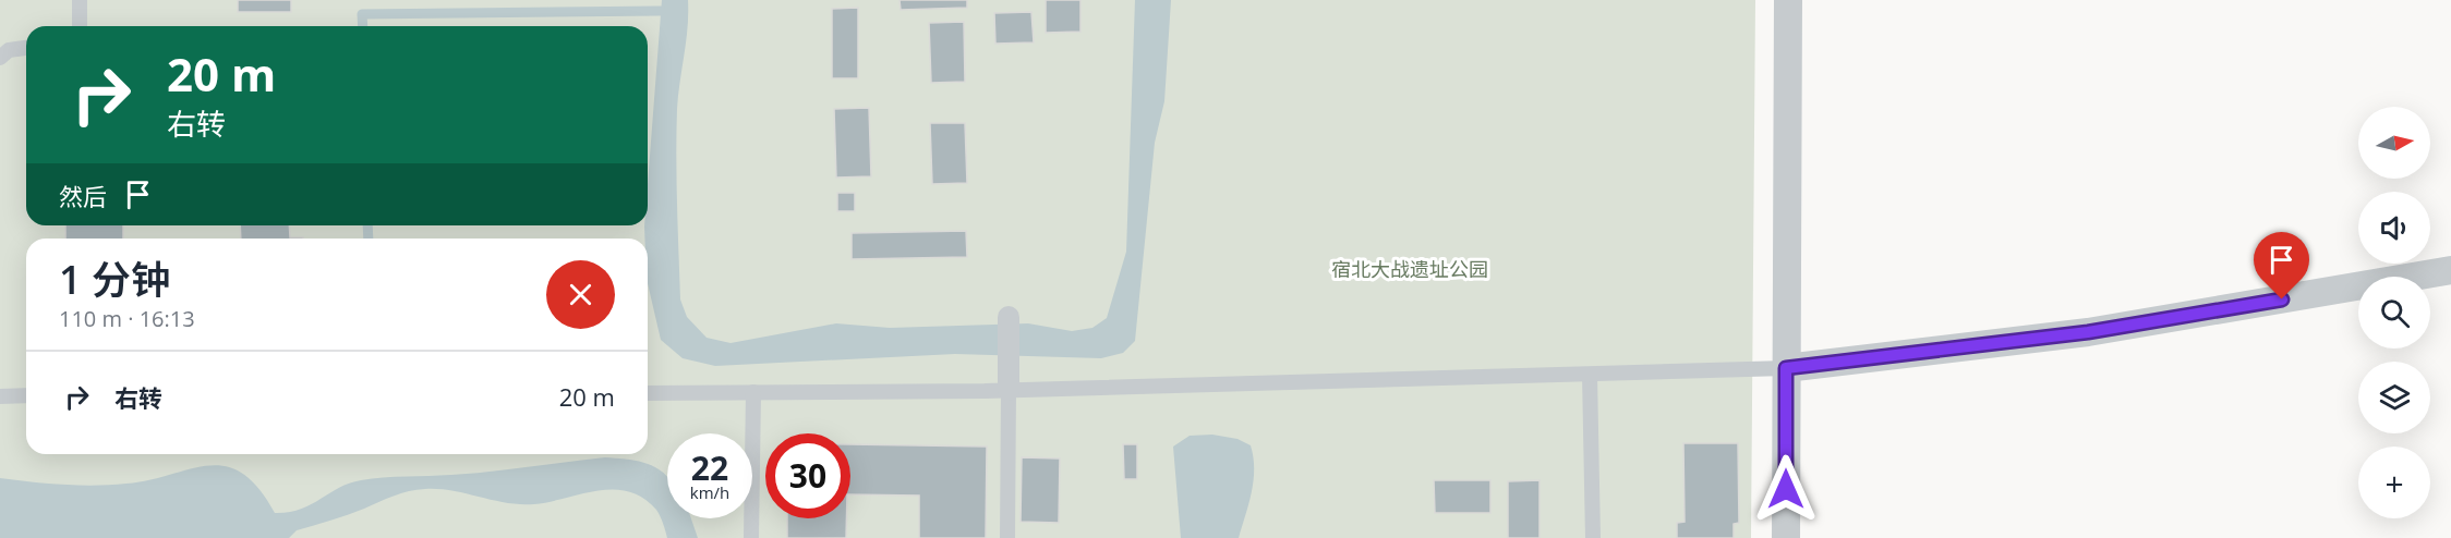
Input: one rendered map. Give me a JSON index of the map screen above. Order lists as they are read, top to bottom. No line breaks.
{"parks":["宿北大战遗址公园"],"north":"right","page":{"turn":["20 m","右转"],"map_buttons":"+","then":"然后","heading":["1 分钟","110 m · 16:13"],"list":[{"name":"右转","value":"20 m"}],"speed":"22 km/h","limit":"30"}}
